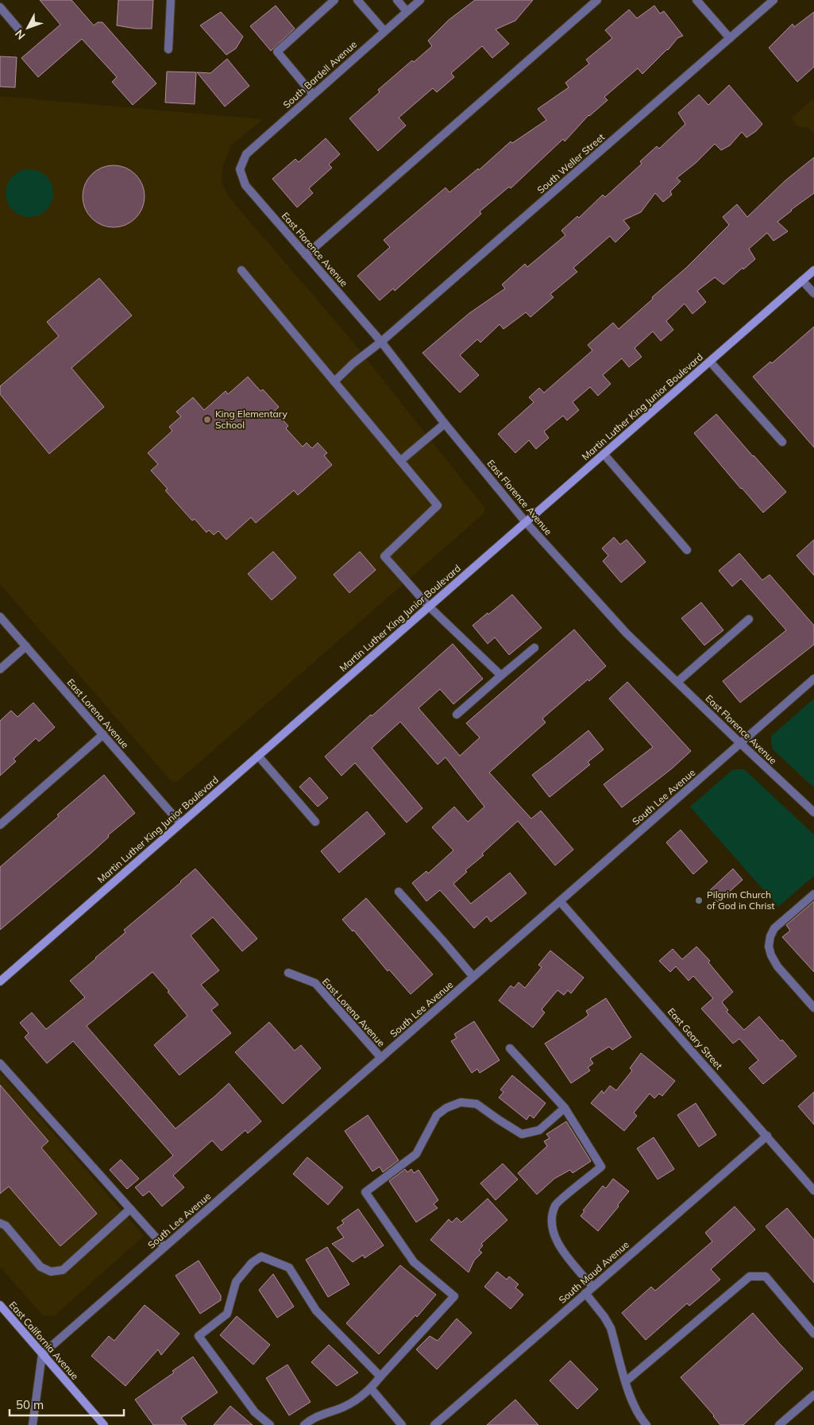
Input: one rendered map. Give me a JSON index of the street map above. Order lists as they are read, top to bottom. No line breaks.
{"streets":{"street":["South Bardell Avenue","South Weller Street","East Florence Avenue","Martin Luther King Junior Boulevard","East Lorena Avenue","South Lee Avenue","East Geary Street","South Maud Avenue","East California Avenue"]},"crossings":[["South Bardell Avenue","East Florence Avenue"],["South Weller Street","East Florence Avenue"],["East Florence Avenue","Martin Luther King Junior Boulevard"],["East Florence Avenue","South Lee Avenue"],["Martin Luther King Junior Boulevard","East Lorena Avenue"],["East Lorena Avenue","South Lee Avenue"],["South Lee Avenue","East Geary Street"],["South Lee Avenue","East California Avenue"],["East Geary Street","South Maud Avenue"]],"places":["King Elementary School","Pilgrim Church of God in Christ"],"scale_bar":"50 m","north":"bottom left"}
